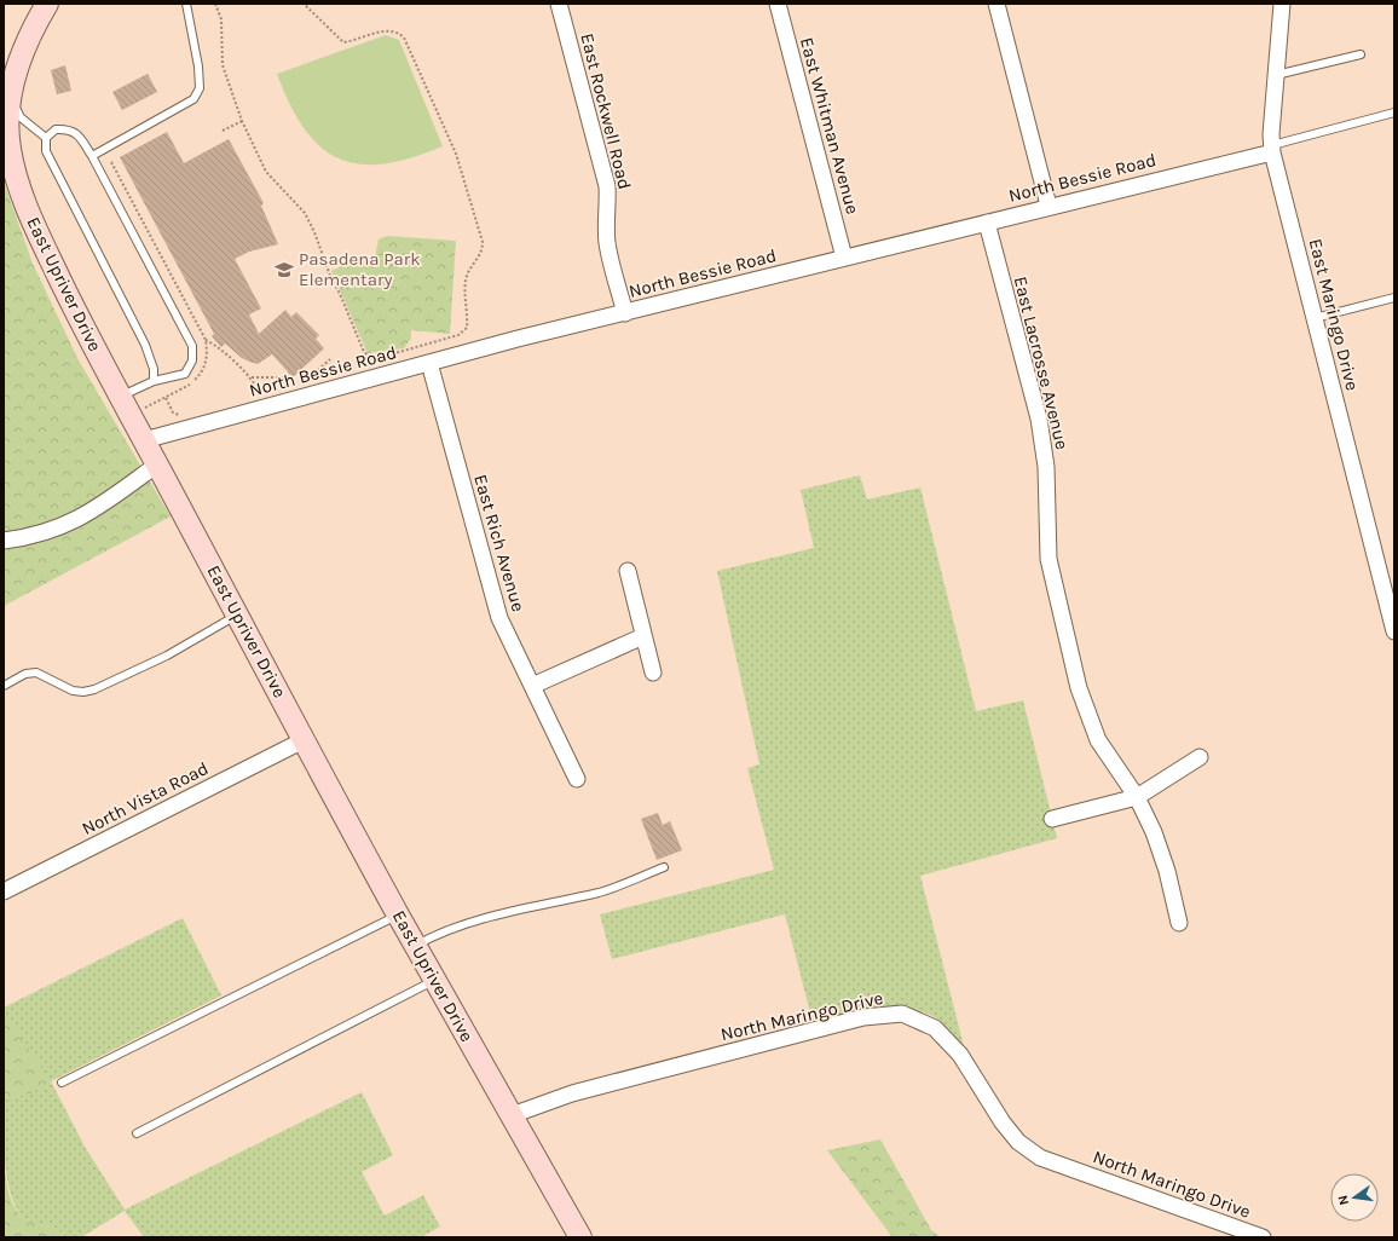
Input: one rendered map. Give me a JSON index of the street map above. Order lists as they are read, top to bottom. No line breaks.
{"streets":{"main road":["East Upriver Drive"],"street":["East Rockwell Road","East Whitman Avenue","North Bessie Road","East Maringo Drive","East Lacrosse Avenue","East Rich Avenue","North Vista Road","North Maringo Drive"]},"crossings":[["East Rockwell Road","North Bessie Road"],["East Whitman Avenue","North Bessie Road"],["North Bessie Road","East Upriver Drive"],["North Bessie Road","East Maringo Drive"],["North Bessie Road","East Lacrosse Avenue"],["North Bessie Road","East Rich Avenue"],["East Upriver Drive","North Vista Road"],["East Upriver Drive","North Maringo Drive"]],"places":{"school or university":["Pasadena Park Elementary"]},"north":"left"}
